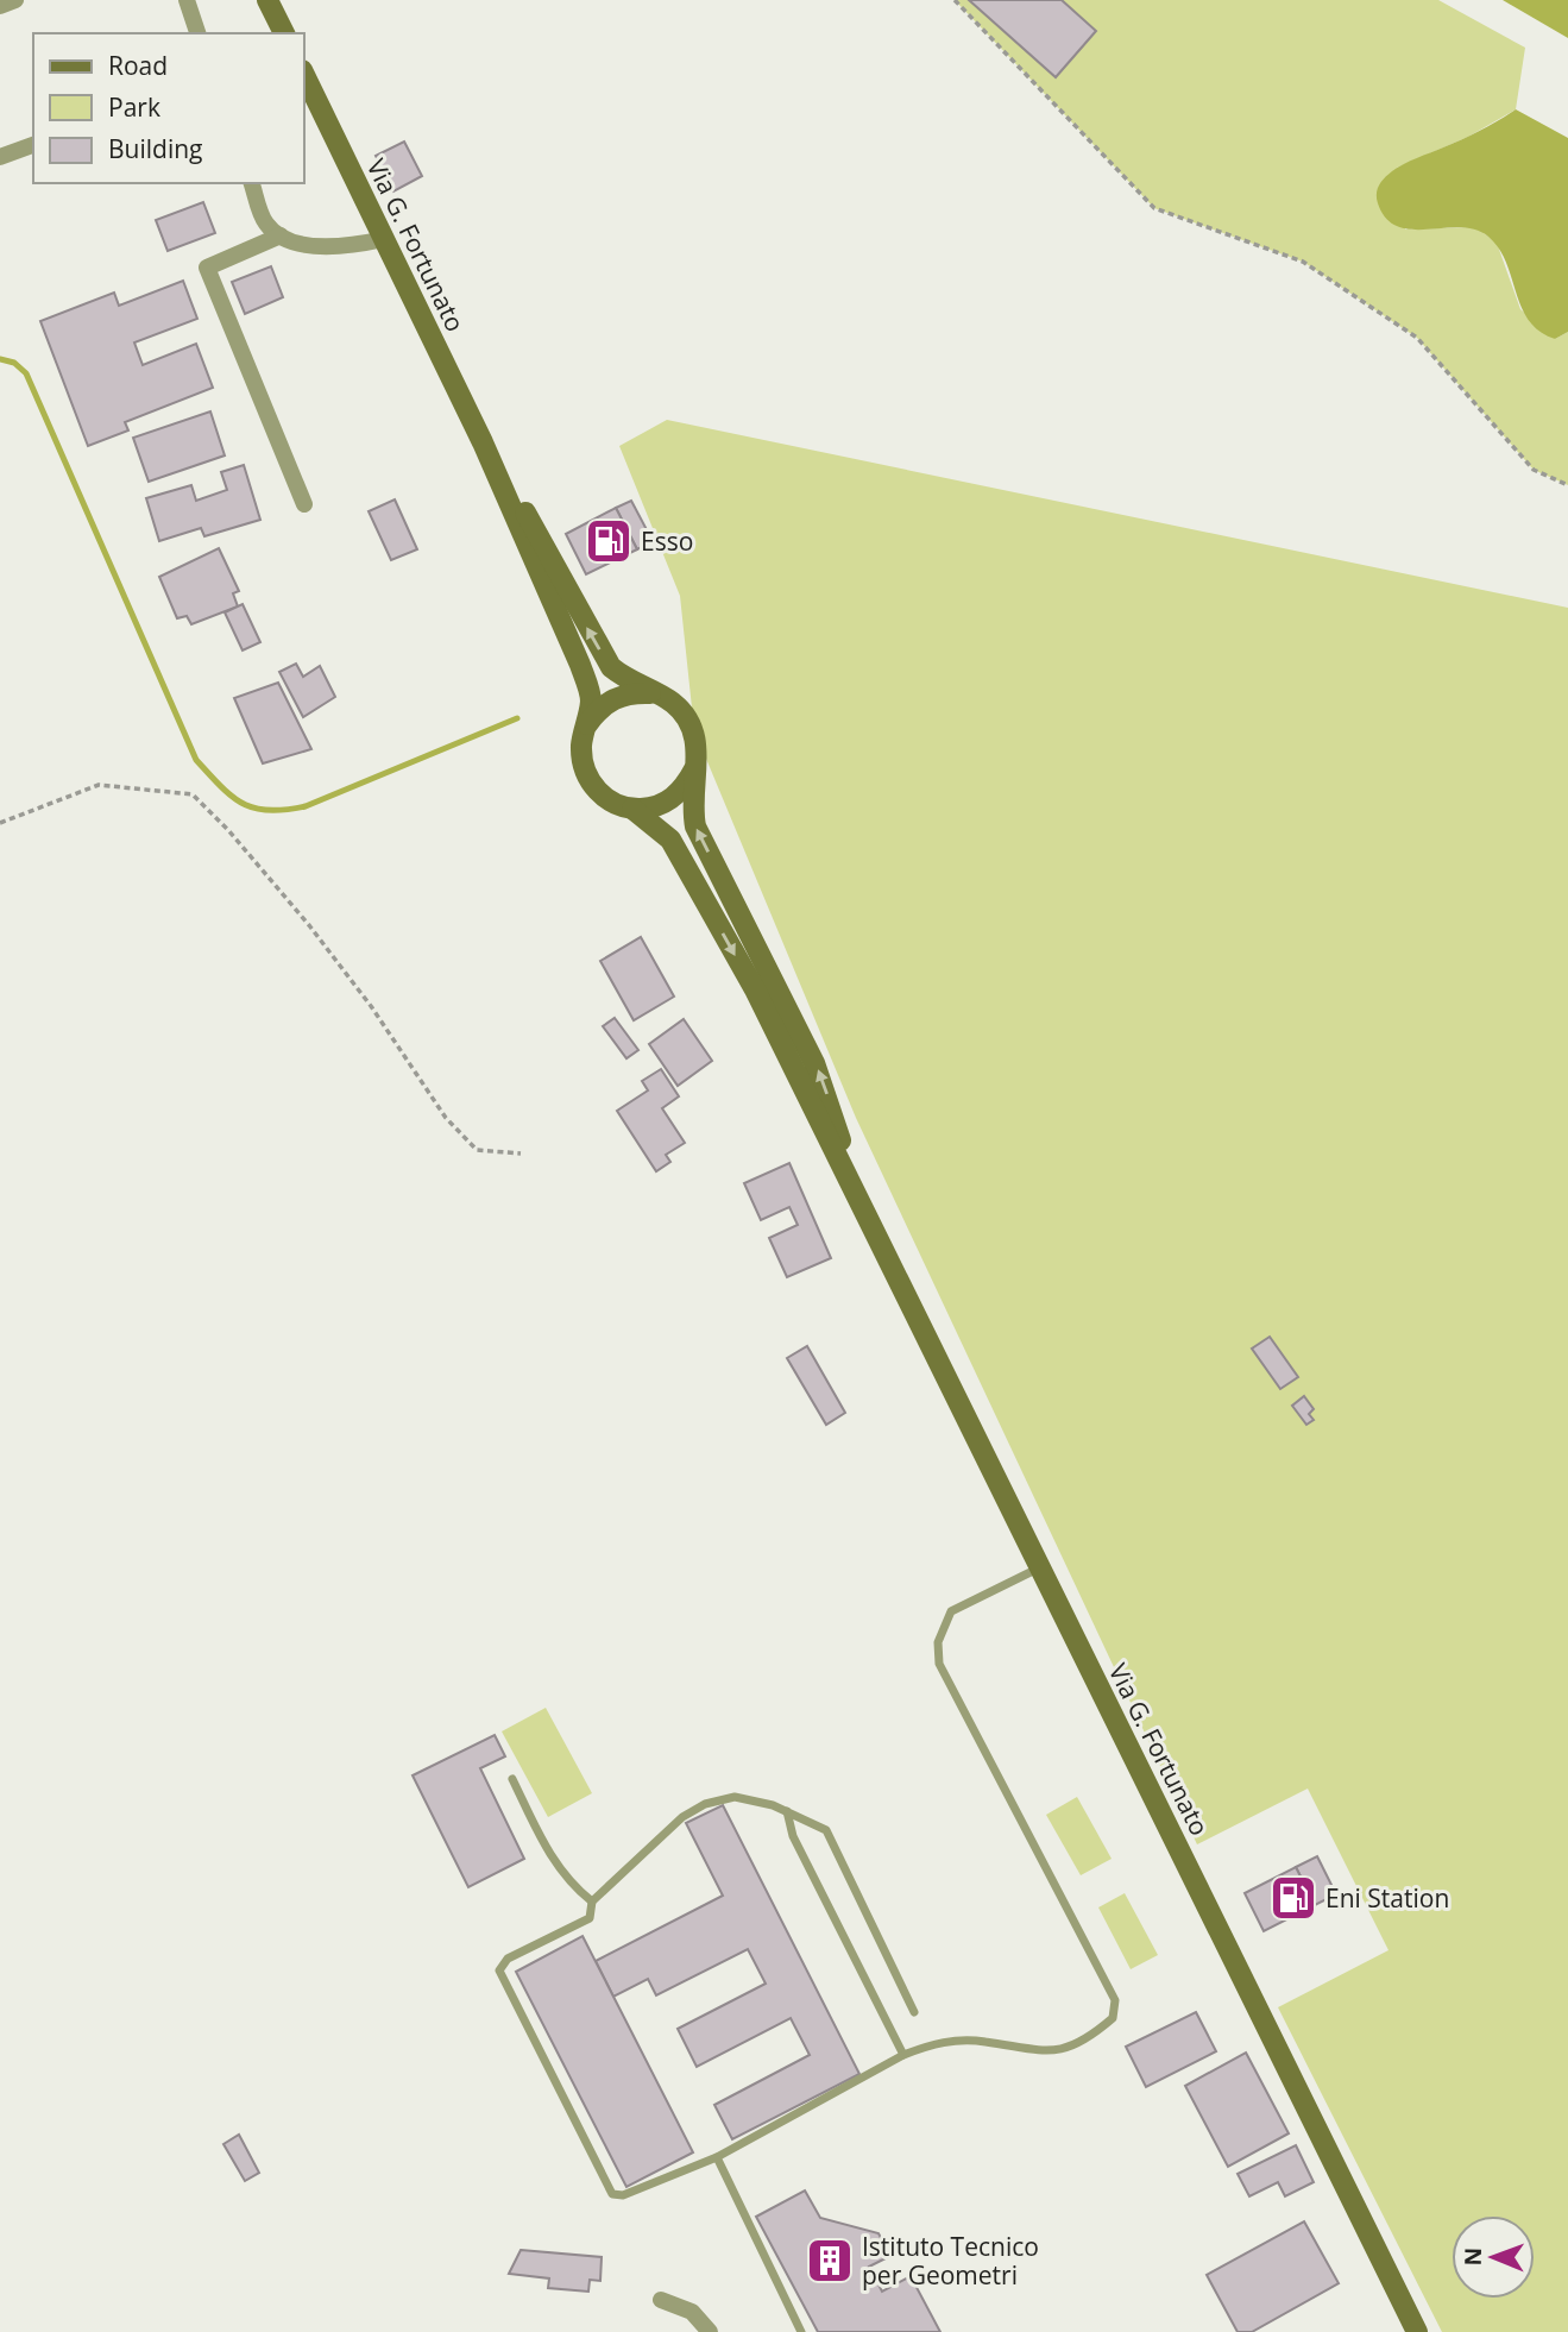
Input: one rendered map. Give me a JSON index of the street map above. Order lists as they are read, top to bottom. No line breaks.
{"streets":{"main road":["Via G. Fortunato"]},"places":{"fuel station":["Esso","Eni Station"],"building":["Istituto Tecnico per Geometri"]},"legend":["Road","Park","Building"],"north":"left"}
